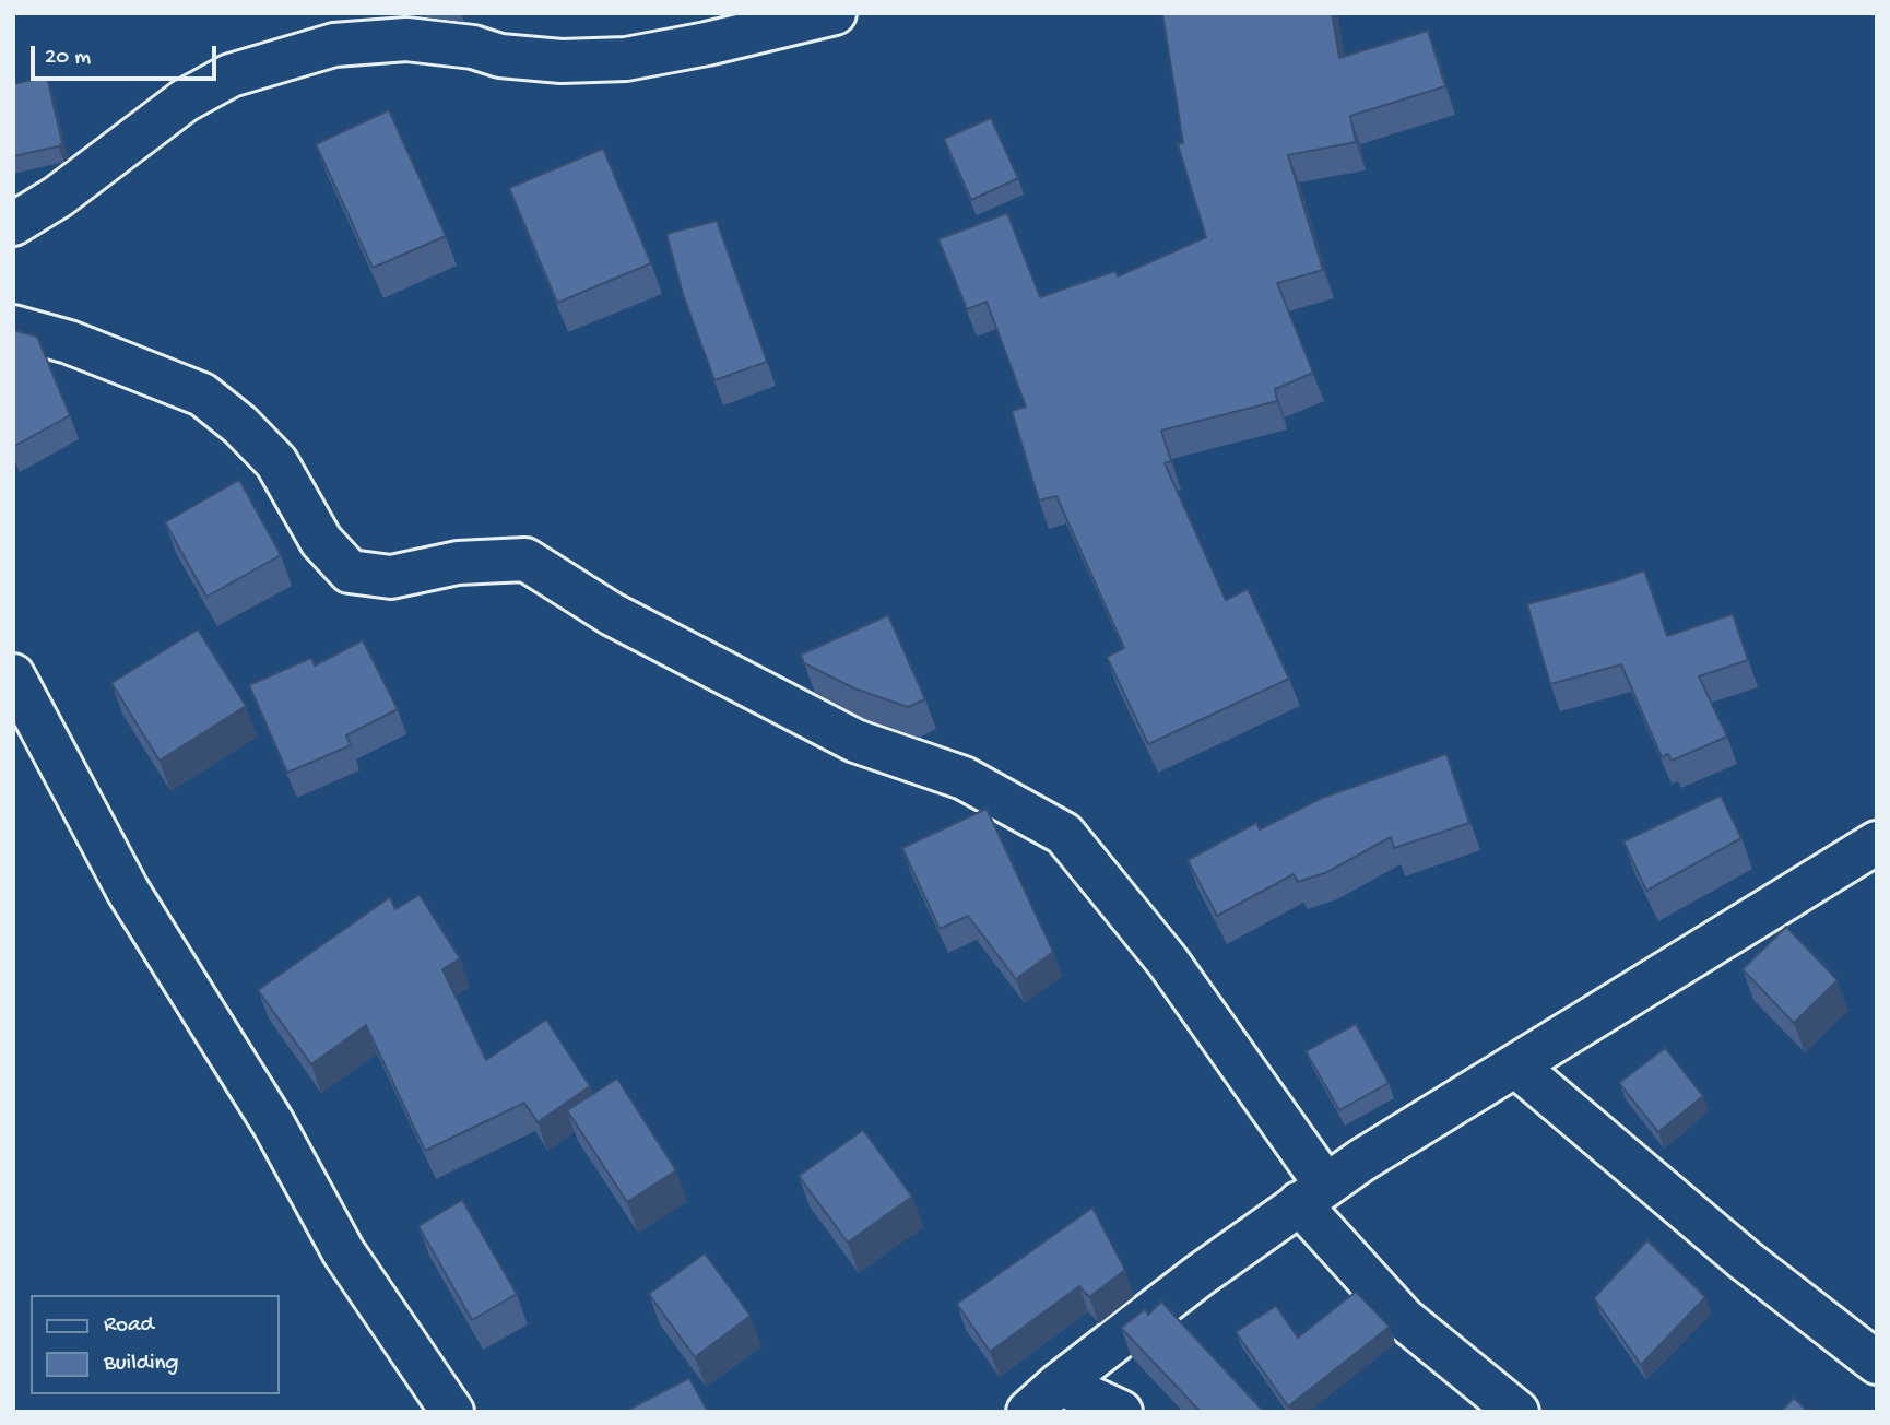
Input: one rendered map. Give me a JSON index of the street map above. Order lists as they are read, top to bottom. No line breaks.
{"legend":["Road","Building"],"scale_bar":"20 m"}
